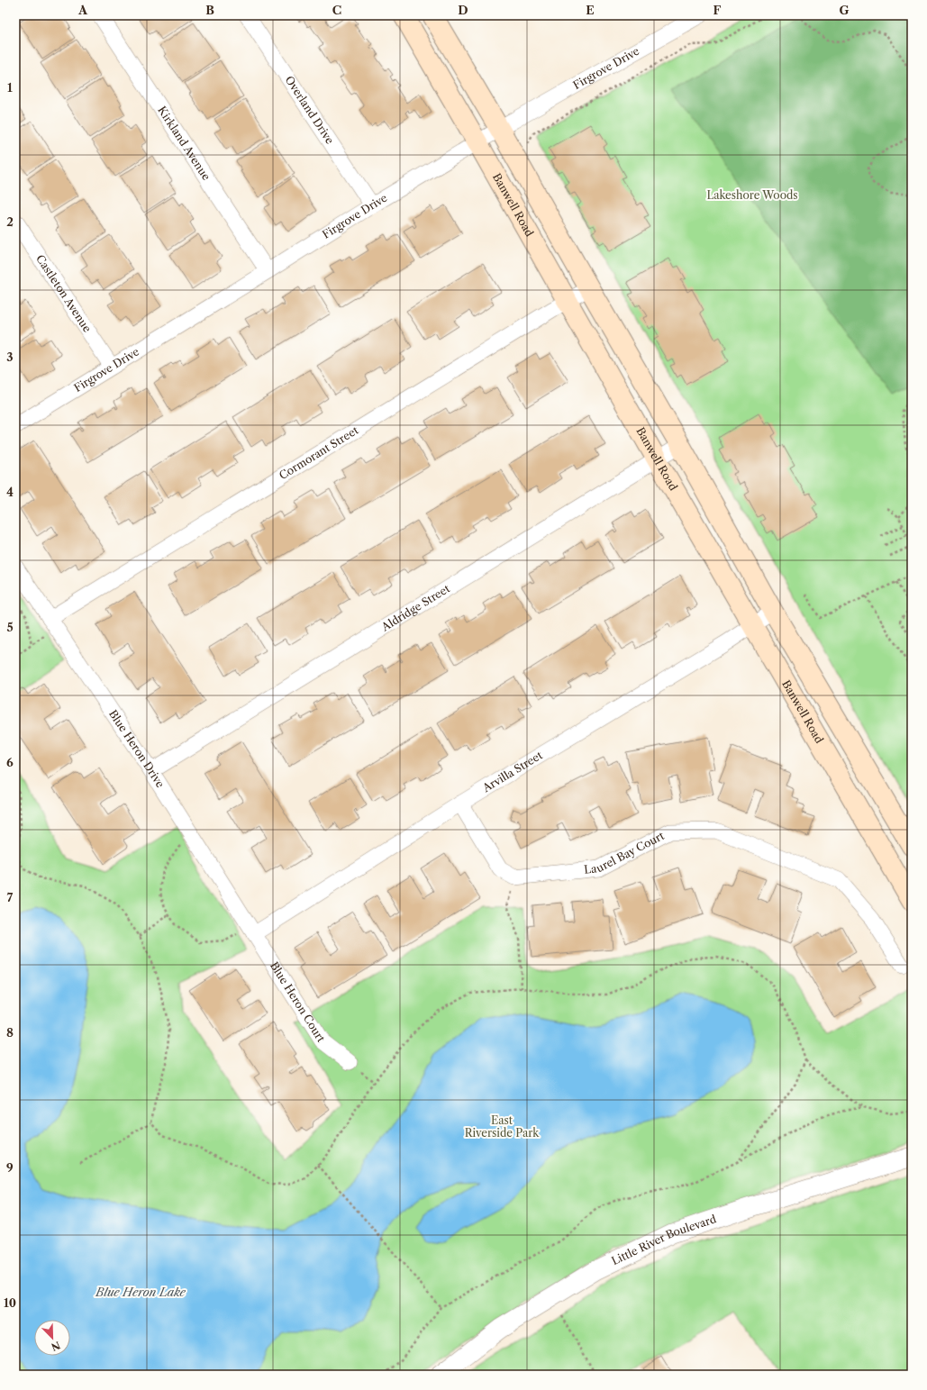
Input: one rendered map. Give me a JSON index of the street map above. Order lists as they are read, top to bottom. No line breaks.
{"streets":{"main road":["Banwell Road"],"street":["Firgrove Drive","Overland Drive","Kirkland Avenue","Castleton Avenue","Cormorant Street","Aldridge Street","Blue Heron Drive","Arvilla Street","Laurel Bay Court","Blue Heron Court","Little River Boulevard"]},"crossings":[["Firgrove Drive","Overland Drive"],["Firgrove Drive","Kirkland Avenue"],["Firgrove Drive","Banwell Road"],["Firgrove Drive","Castleton Avenue"],["Banwell Road","Cormorant Street"],["Banwell Road","Aldridge Street"],["Banwell Road","Arvilla Street"],["Cormorant Street","Blue Heron Drive"],["Aldridge Street","Blue Heron Drive"],["Blue Heron Drive","Arvilla Street"],["Blue Heron Drive","Blue Heron Court"],["Arvilla Street","Blue Heron Court"]],"water":["Blue Heron Lake"],"parks":["Lakeshore Woods","East Riverside Park"],"north":"bottom right","grid":{"columns":["A","B","C","D","E","F","G"],"rows":["1","2","3","4","5","6","7","8","9","10"]}}
